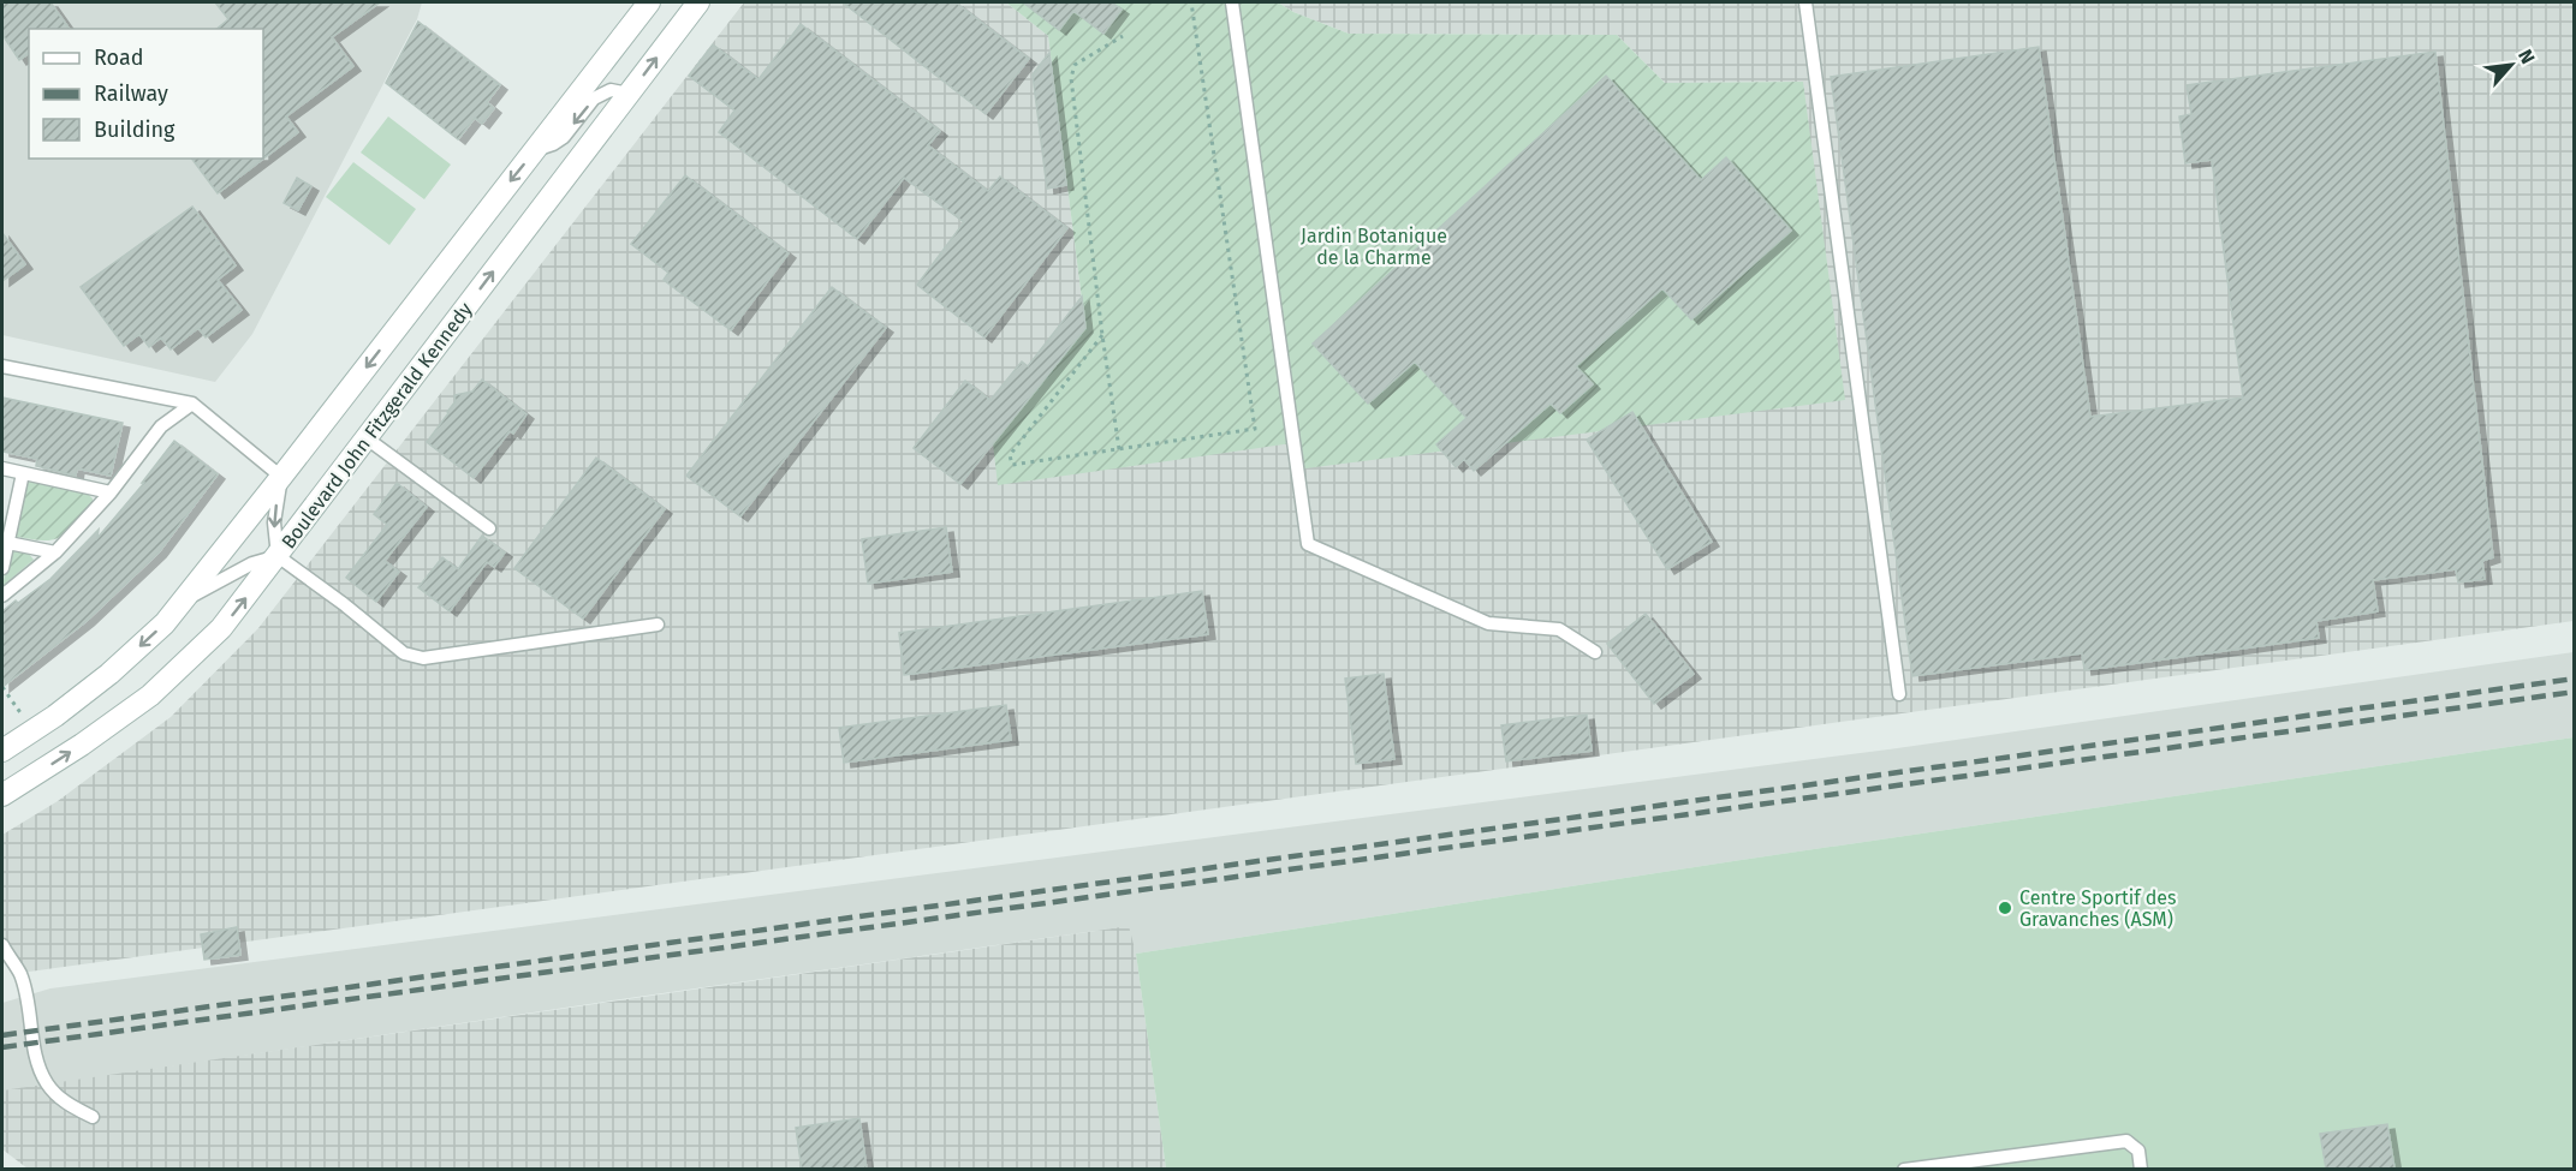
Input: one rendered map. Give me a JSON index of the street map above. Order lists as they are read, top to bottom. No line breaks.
{"streets":{"main road":["Boulevard John Fitzgerald Kennedy"]},"parks":["Jardin Botanique de la Charme"],"places":["Centre Sportif des Gravanches (ASM)"],"legend":["Road","Railway","Building"],"north":"top right"}
